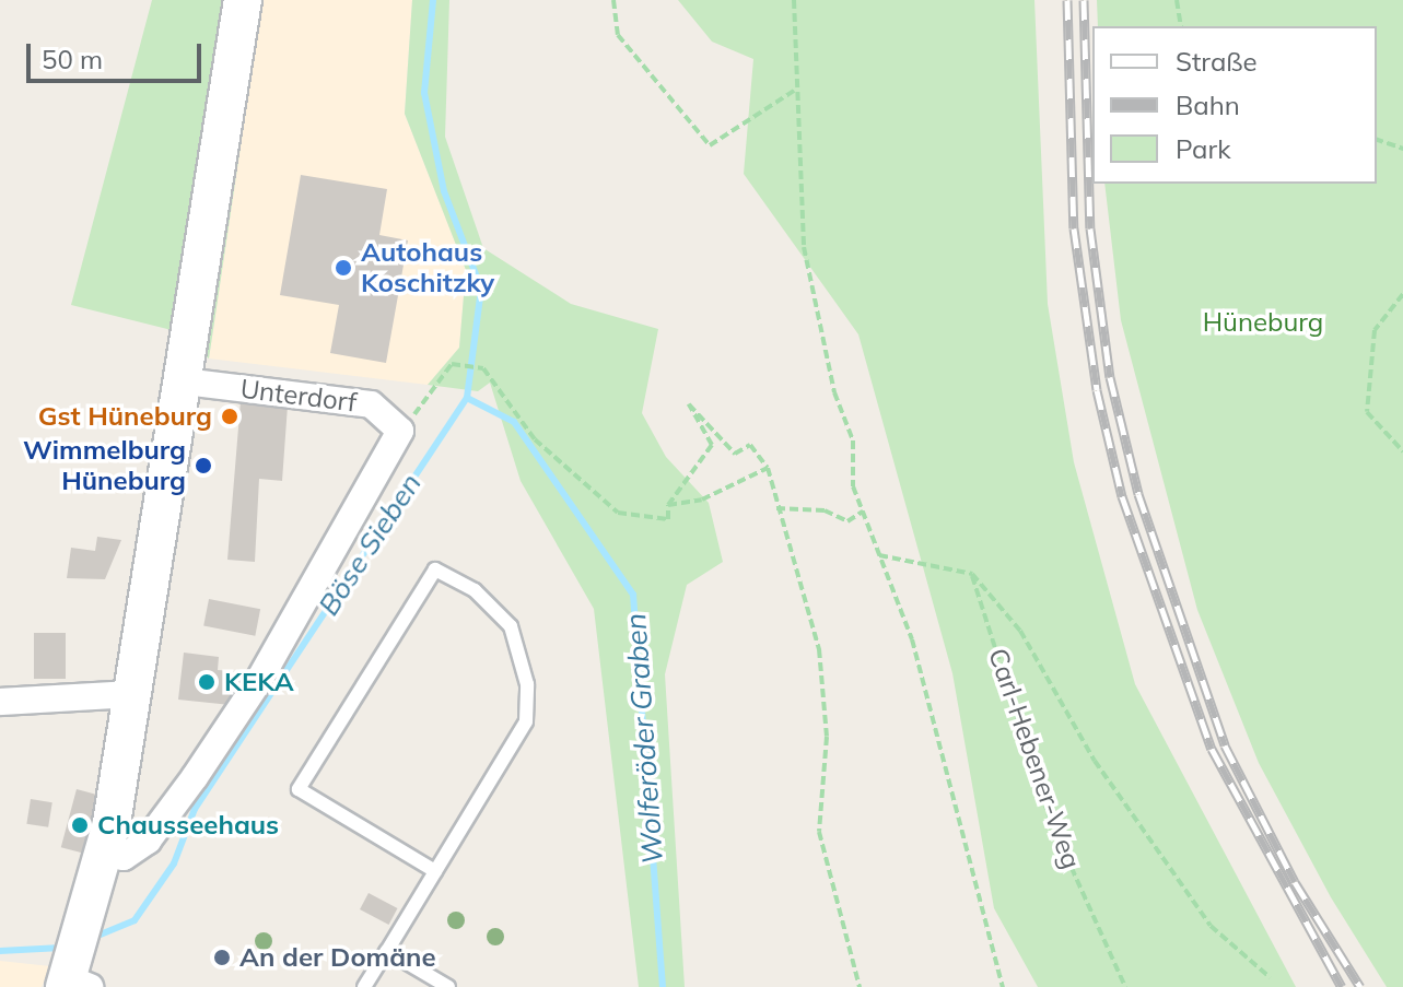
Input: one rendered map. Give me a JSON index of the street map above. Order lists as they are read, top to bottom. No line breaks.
{"streets":{"street":["Unterdorf"],"path":["Carl-Hebener-Weg"]},"water":["Böse Sieben","Wolferöder Graben"],"parks":["Hüneburg"],"places":["Autohaus Koschitzky","Gst Hüneburg","Wimmelburg Hüneburg","KEKA","Chausseehaus","An der Domäne"],"legend":["Straße","Bahn","Park"],"scale_bar":"50 m"}
